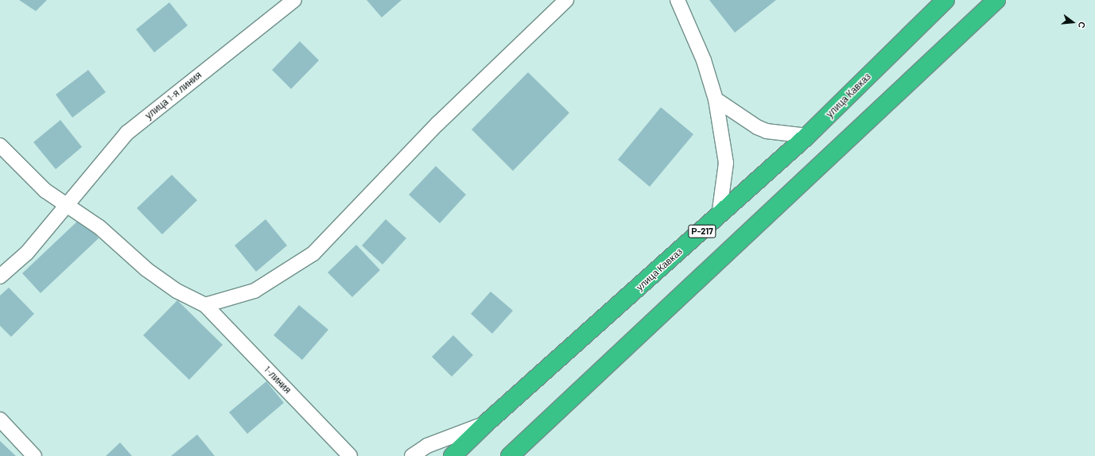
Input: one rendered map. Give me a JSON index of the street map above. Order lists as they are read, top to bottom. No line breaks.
{"streets":{"highway":["улица Кавказ","Р-217"],"street":["улица 1-я линия","1-линия"]},"crossings":[["улица 1-я линия","1-линия"]],"north":"right"}
